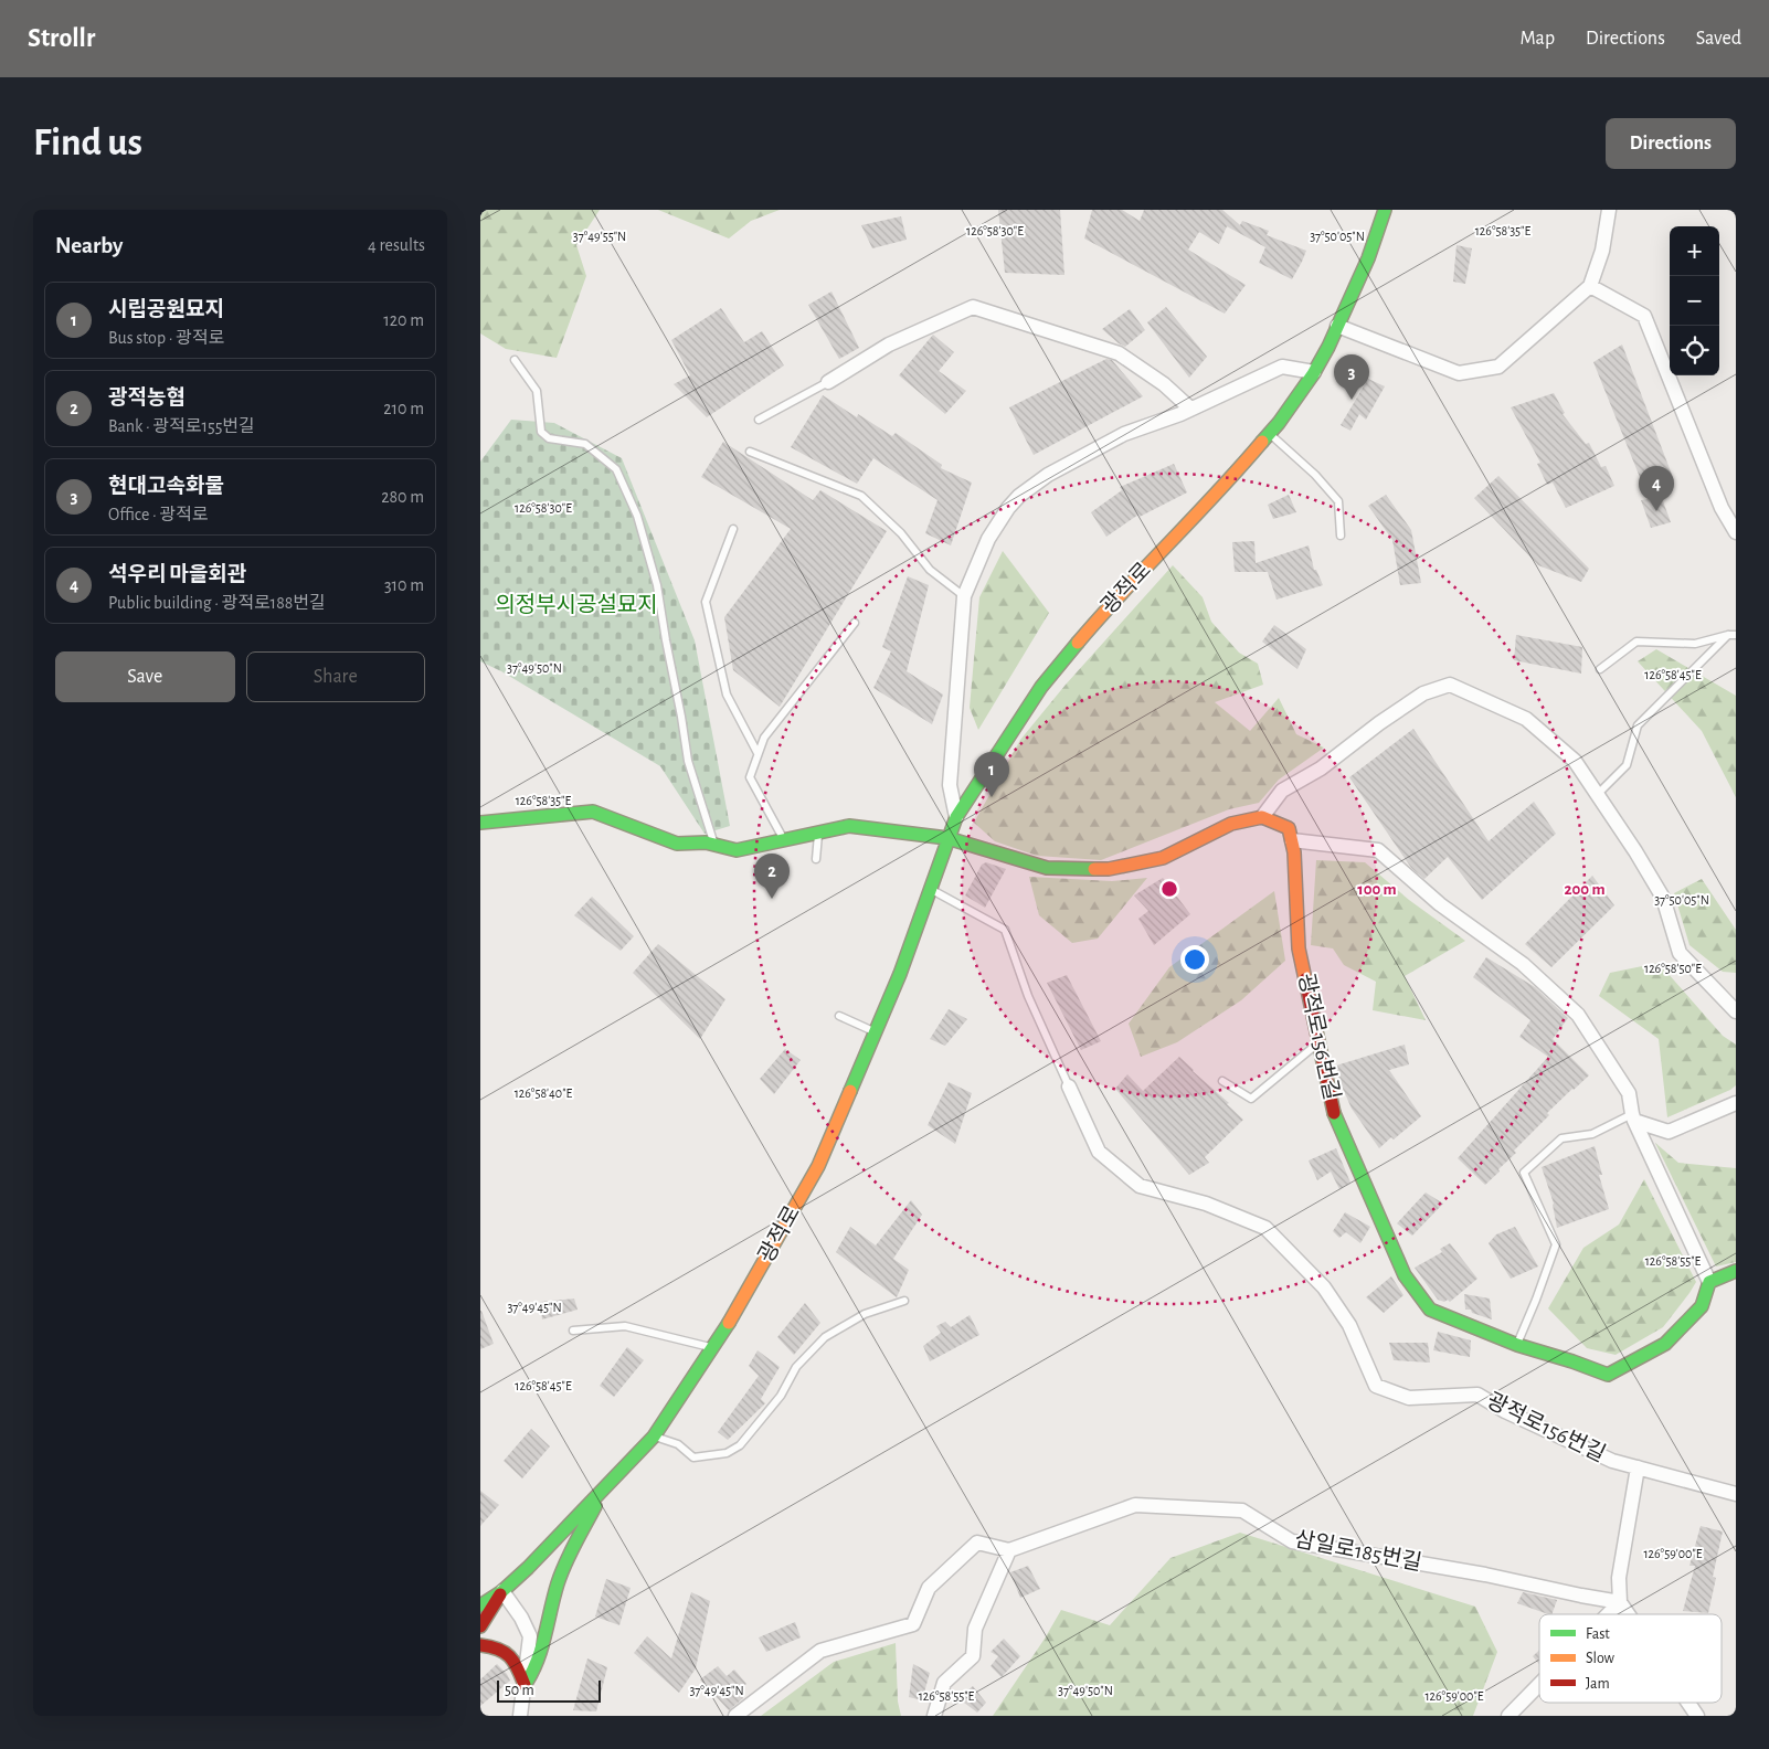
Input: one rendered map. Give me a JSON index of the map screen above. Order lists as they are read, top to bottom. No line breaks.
{"streets":{"main road":["광적로","광적로156번길"],"street":["삼일로185번길"]},"parks":["의정부시공설묘지"],"legend":["Fast","Slow","Jam"],"scale_bar":"50 m","page":{"header":"Strollr","nav":["Map","Directions","Saved"],"buttons":["Directions",["Save","Share"]],"title":"Find us","heading":["Nearby","4 results"],"map_buttons":["+","−"],"list":[{"mark":"1","name":"시립공원묘지","note":"Bus stop · 광적로","value":"120 m"},{"mark":"2","name":"광적농협","note":"Bank · 광적로155번길","value":"210 m"},{"mark":"3","name":"현대고속화물","note":"Office · 광적로","value":"280 m"},{"mark":"4","name":"석우리 마을회관","note":"Public building · 광적로188번길","value":"310 m"}],"pins":["3","4","1","2"],"scale":"50 m"},"coordinates":["126°58'30\"E","126°58'35\"E","37°50'05\"N","37°49'55\"N","37°49'50\"N","126°58'45\"E","126°58'50\"E","126°58'40\"E","126°58'55\"E","37°49'45\"N","126°59'00\"E"],"rings":["100 m","200 m"]}
